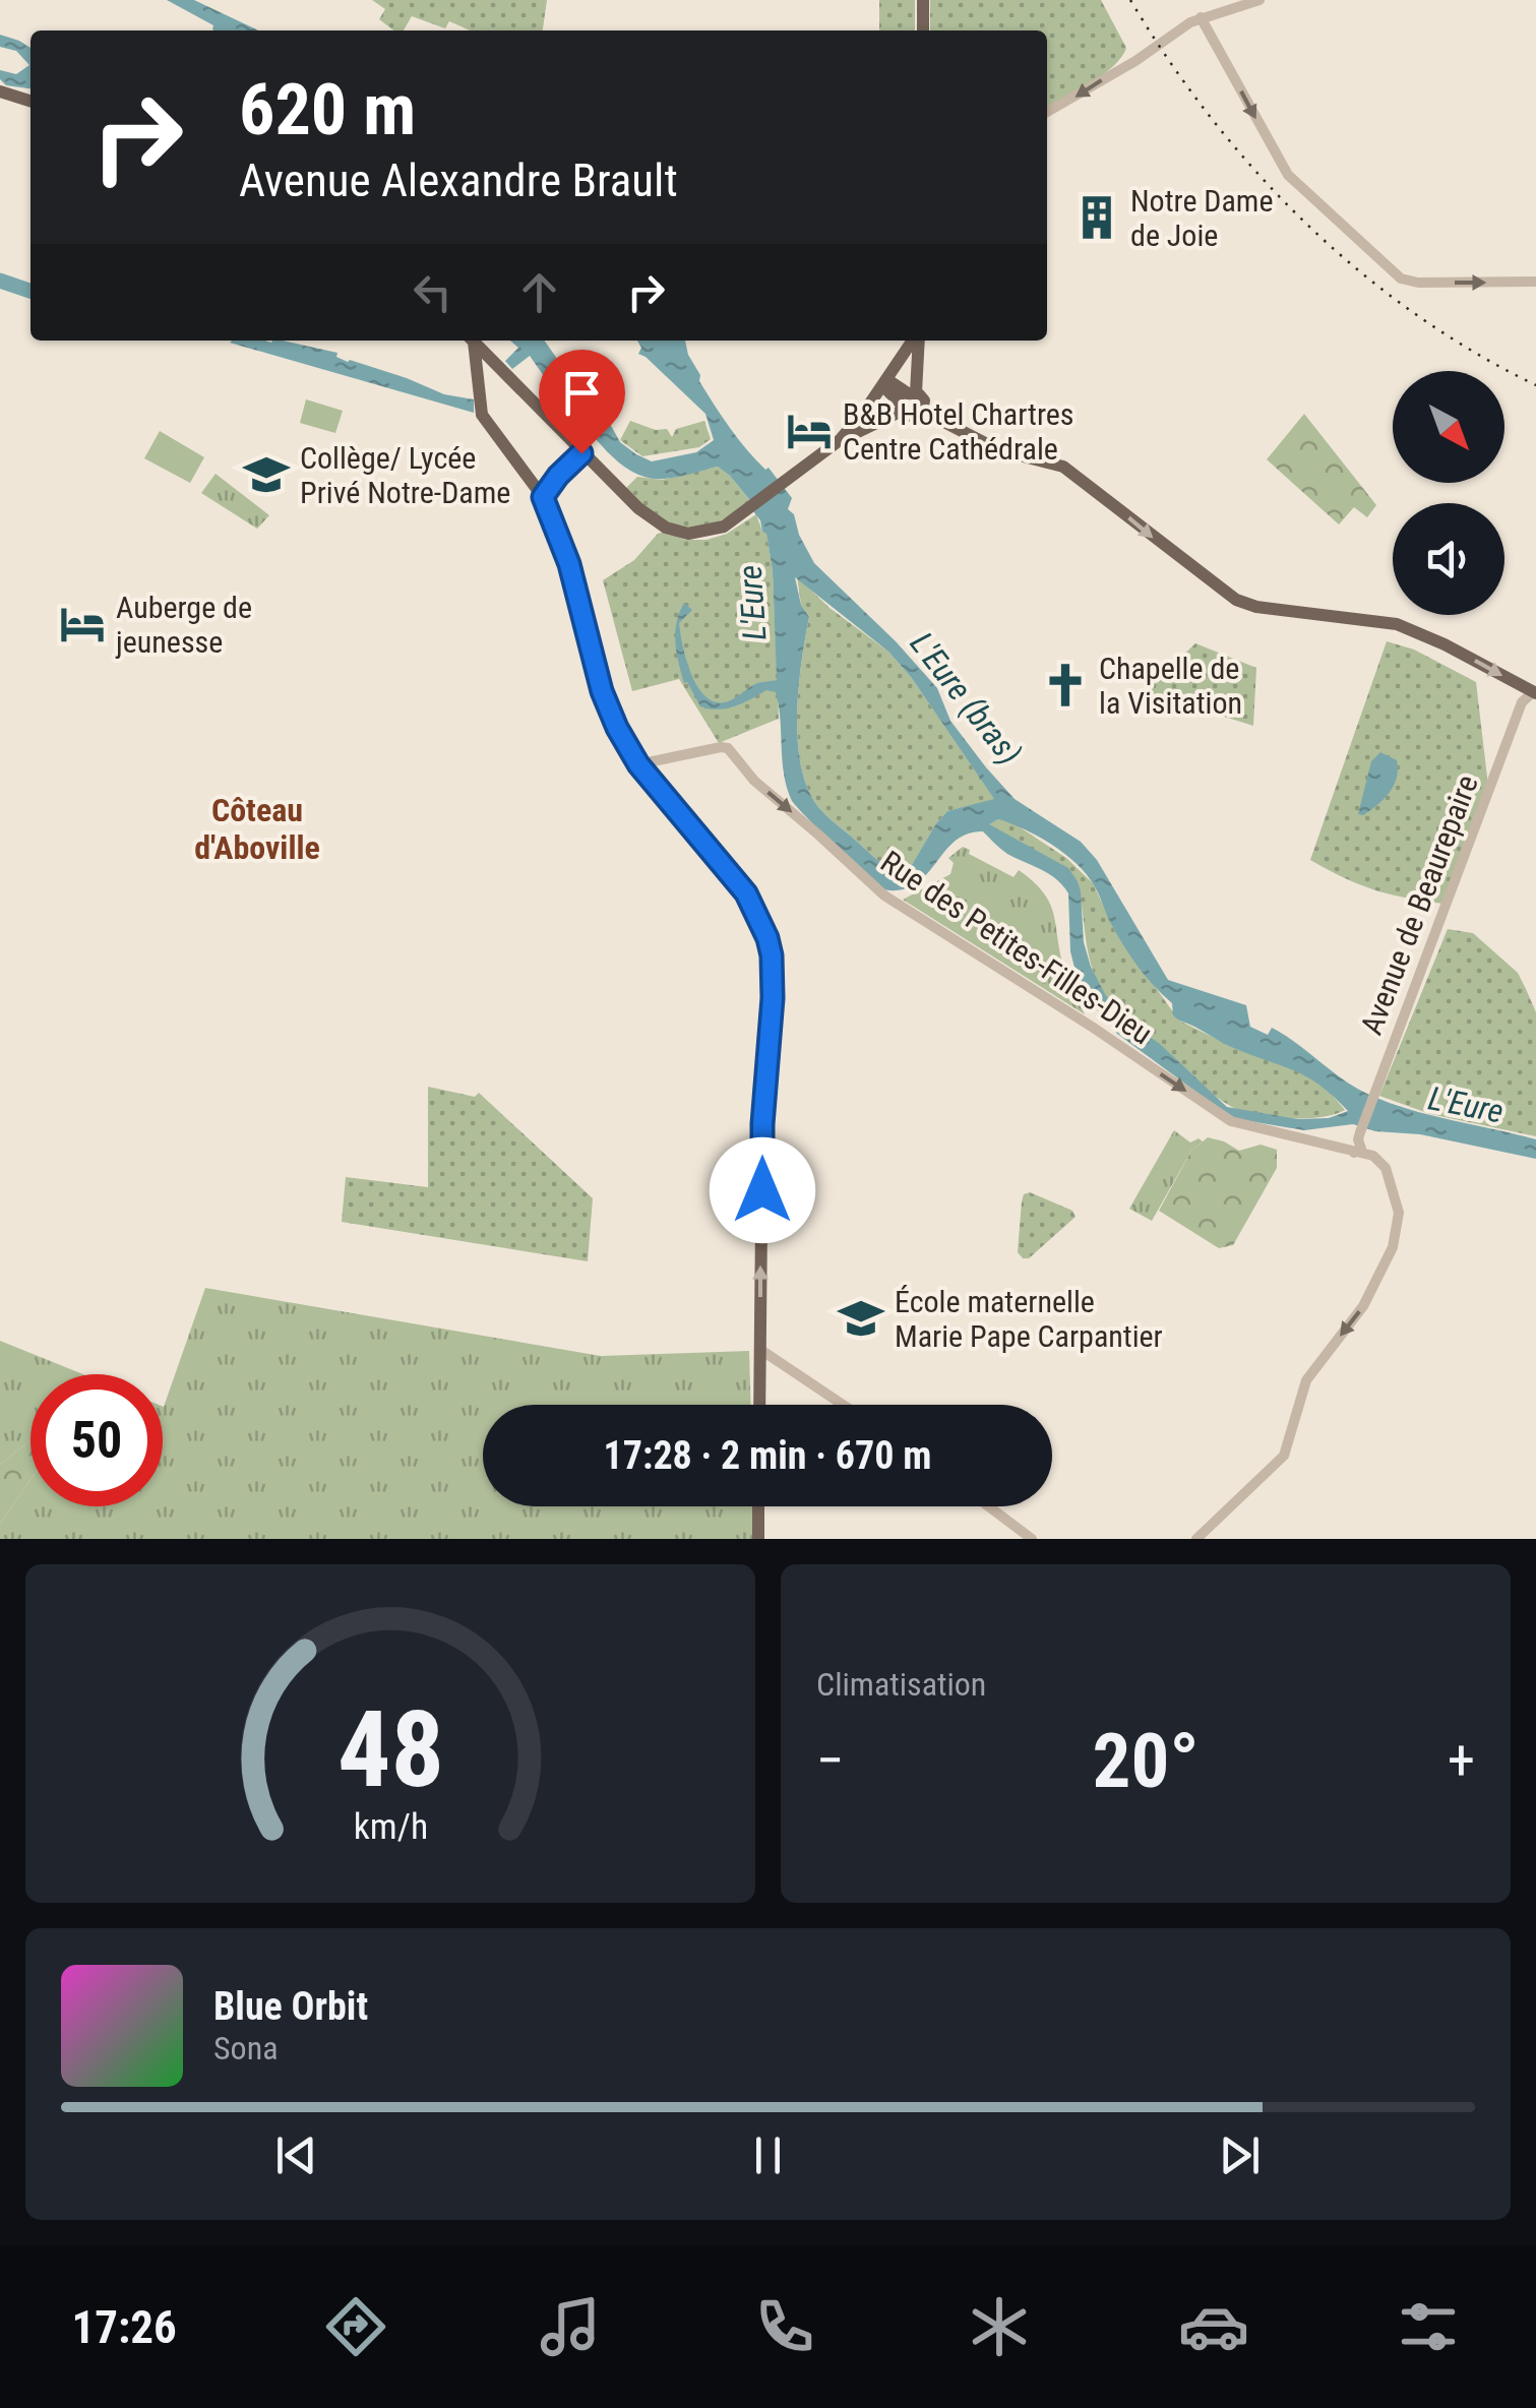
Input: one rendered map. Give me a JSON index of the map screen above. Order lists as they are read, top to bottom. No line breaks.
{"streets":{"street":["Avenue de Beaurepaire","Rue des Petites-Filles-Dieu"]},"crossings":[["Avenue de Beaurepaire","Rue des Petites-Filles-Dieu"]],"one_way":["Rue des Petites-Filles-Dieu"],"districts":["Côteau d'Aboville"],"water":["L'Eure","L'Eure (bras)"],"places":{"building":["Notre Dame de Joie"],"hotel":["B&B Hotel Chartres Centre Cathédrale","Auberge de jeunesse"],"school or university":["Collège/ Lycée Privé Notre-Dame","École maternelle Marie Pape Carpantier"],"church":["Chapelle de la Visitation"]},"north":"bottom right","page":{"turn":["620 m","Avenue Alexandre Brault"],"limit":"50","trip":"17:28 · 2 min · 670 m","tile":"Climatisation","heat":["−","20°","+"],"song":["Blue Orbit","Sona"],"tabs":"17:26","gauge":["48","km/h"]}}
